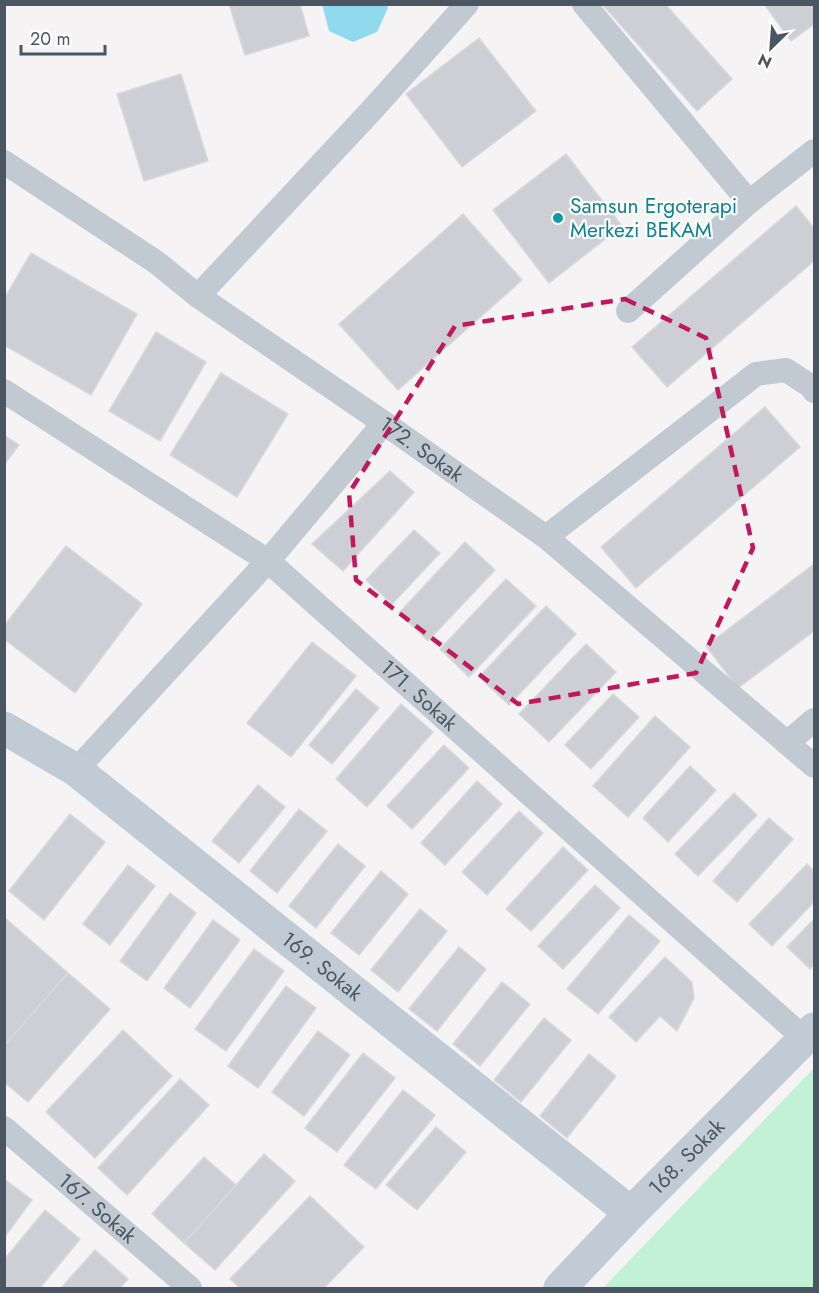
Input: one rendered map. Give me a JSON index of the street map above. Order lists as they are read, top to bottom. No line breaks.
{"streets":{"street":["172. Sokak","171. Sokak","169. Sokak","168. Sokak","167. Sokak"]},"crossings":[["171. Sokak","168. Sokak"],["169. Sokak","168. Sokak"]],"places":["Samsun Ergoterapi Merkezi BEKAM"],"scale_bar":"20 m","north":"bottom left"}
